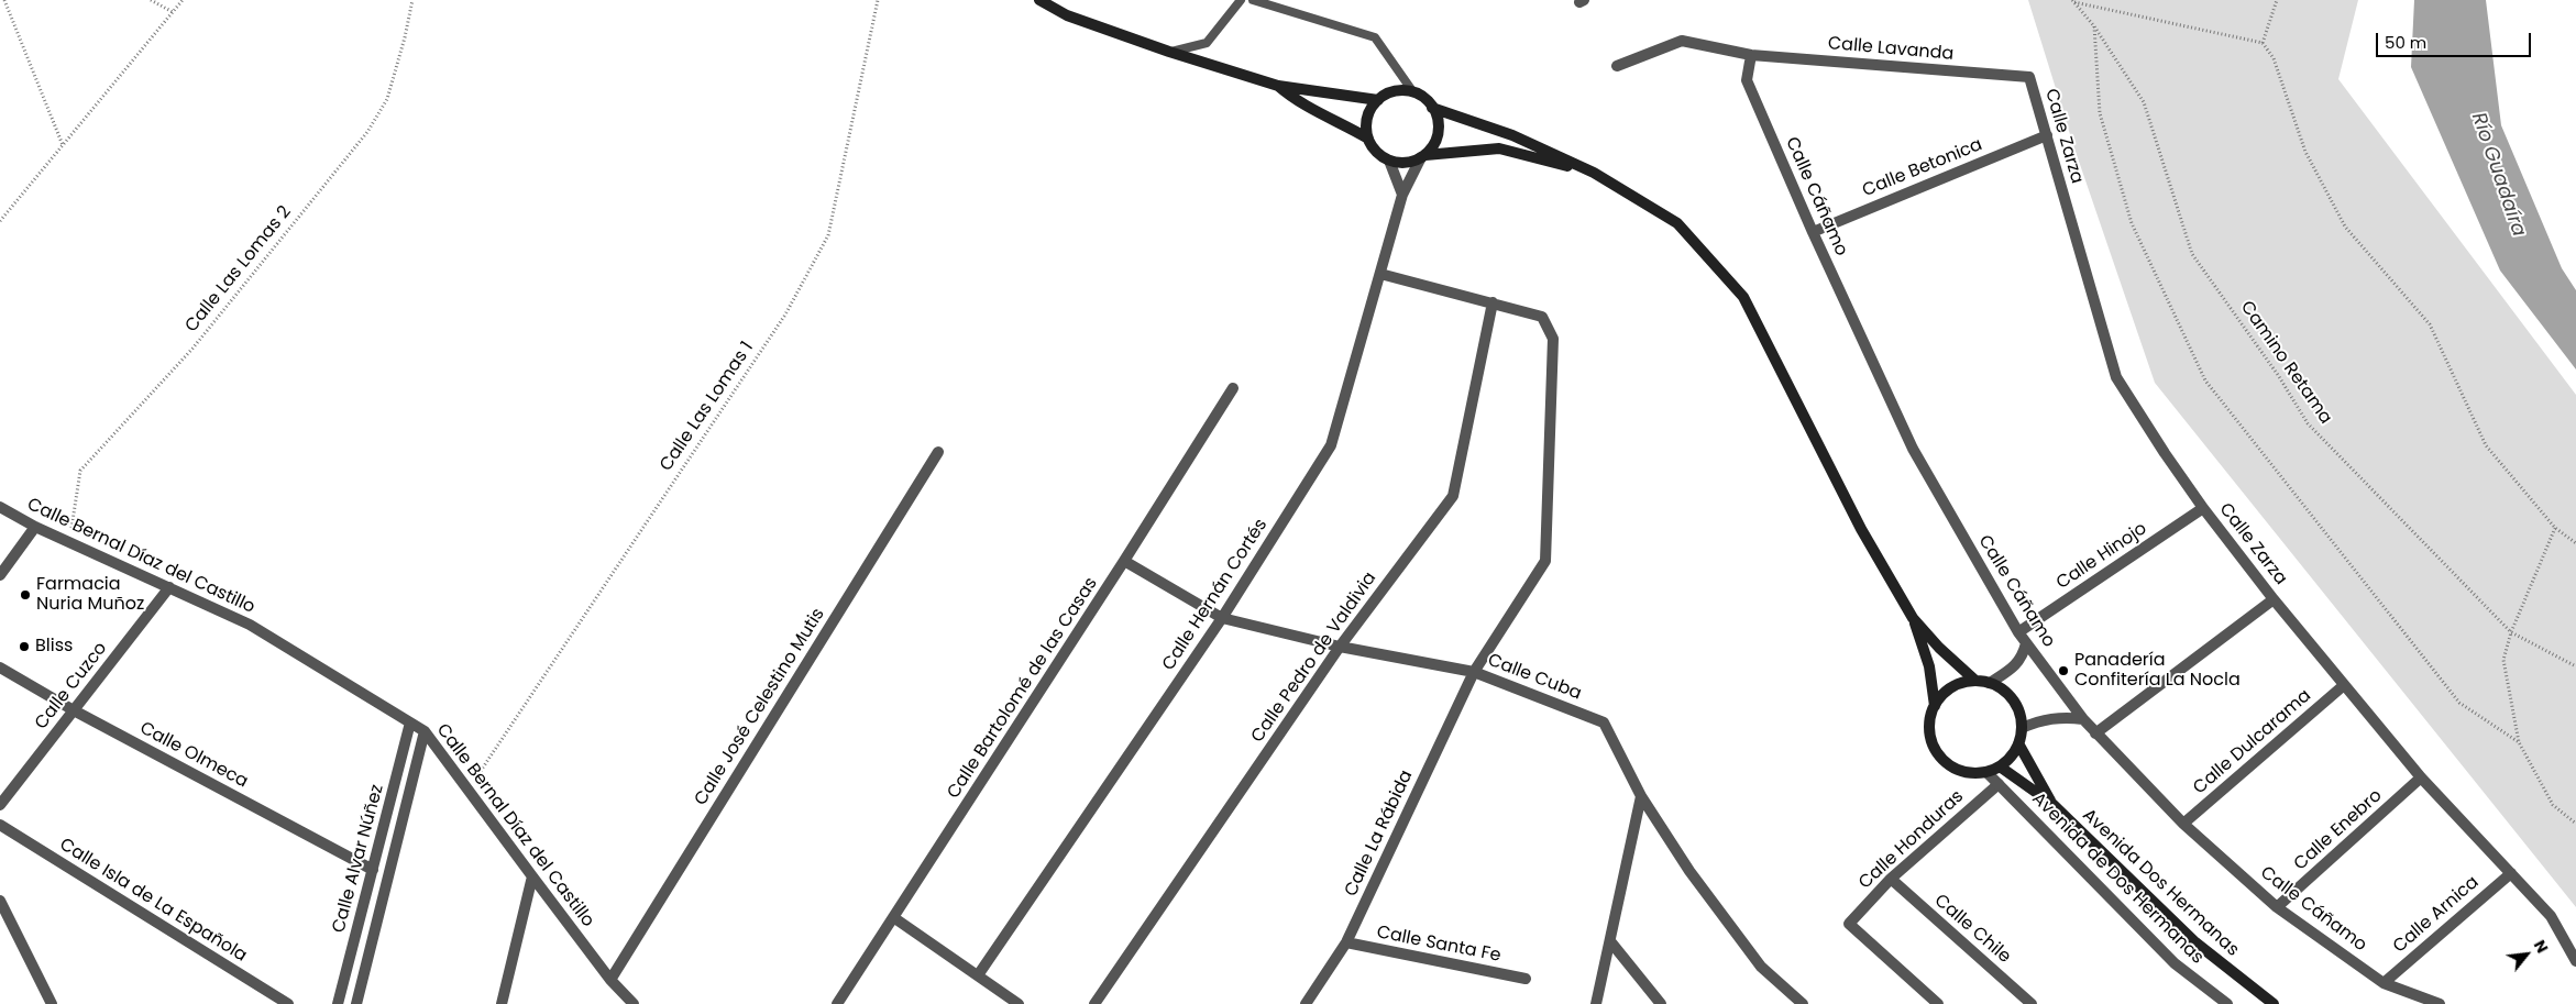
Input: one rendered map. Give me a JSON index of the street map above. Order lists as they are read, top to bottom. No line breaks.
{"streets":{"main road":["Avenida Dos Hermanas"],"street":["Calle Lavanda","Calle Zarza","Calle Betonica","Calle Cáñamo","Calle Bernal Díaz del Castillo","Calle Hinojo","Calle Hernán Cortés","Calle Pedro de Valdivia","Calle Cuba","Calle Cuzco","Calle Bartolomé de las Casas","Calle José Celestino Mutis","Calle Dulcarama","Calle Olmeca","Calle Enebro","Calle La Rábida","Calle Honduras","Calle Alvar Núñez","Avenida de Dos Hermanas","Calle Isla de La Española","Calle Arnica","Calle Chile","Calle Santa Fe"],"path":["Calle Las Lomas 2","Camino Retama","Calle Las Lomas 1"]},"crossings":[["Calle Lavanda","Calle Zarza"],["Calle Lavanda","Calle Cáñamo"],["Calle Zarza","Calle Betonica"],["Calle Zarza","Calle Hinojo"],["Calle Zarza","Calle Dulcarama"],["Calle Zarza","Calle Enebro"],["Calle Zarza","Calle Arnica"],["Calle Betonica","Calle Cáñamo"],["Calle Cáñamo","Calle Hinojo"],["Calle Cáñamo","Calle Dulcarama"],["Calle Cáñamo","Calle Enebro"],["Calle Cáñamo","Calle Arnica"],["Calle Las Lomas 2","Calle Bernal Díaz del Castillo"],["Calle Las Lomas 1","Calle Bernal Díaz del Castillo"],["Calle Bernal Díaz del Castillo","Calle Cuzco"],["Calle Bernal Díaz del Castillo","Calle José Celestino Mutis"],["Calle Bernal Díaz del Castillo","Calle Alvar Núñez"],["Calle Hernán Cortés","Calle Cuba"],["Calle Hernán Cortés","Calle La Rábida"],["Calle Pedro de Valdivia","Calle Cuba"],["Calle Pedro de Valdivia","Calle La Rábida"],["Calle Cuba","Calle Bartolomé de las Casas"],["Calle Cuba","Calle La Rábida"],["Calle Cuzco","Calle Olmeca"],["Calle Olmeca","Calle Alvar Núñez"],["Calle La Rábida","Calle Santa Fe"],["Calle Honduras","Avenida de Dos Hermanas"],["Calle Honduras","Calle Chile"],["Avenida de Dos Hermanas","Avenida Dos Hermanas"]],"water":["Río Guadaíra"],"places":["Farmacia Nuria Muñoz","Bliss","Panadería Confitería La Nocla"],"scale_bar":"50 m","north":"top right"}
